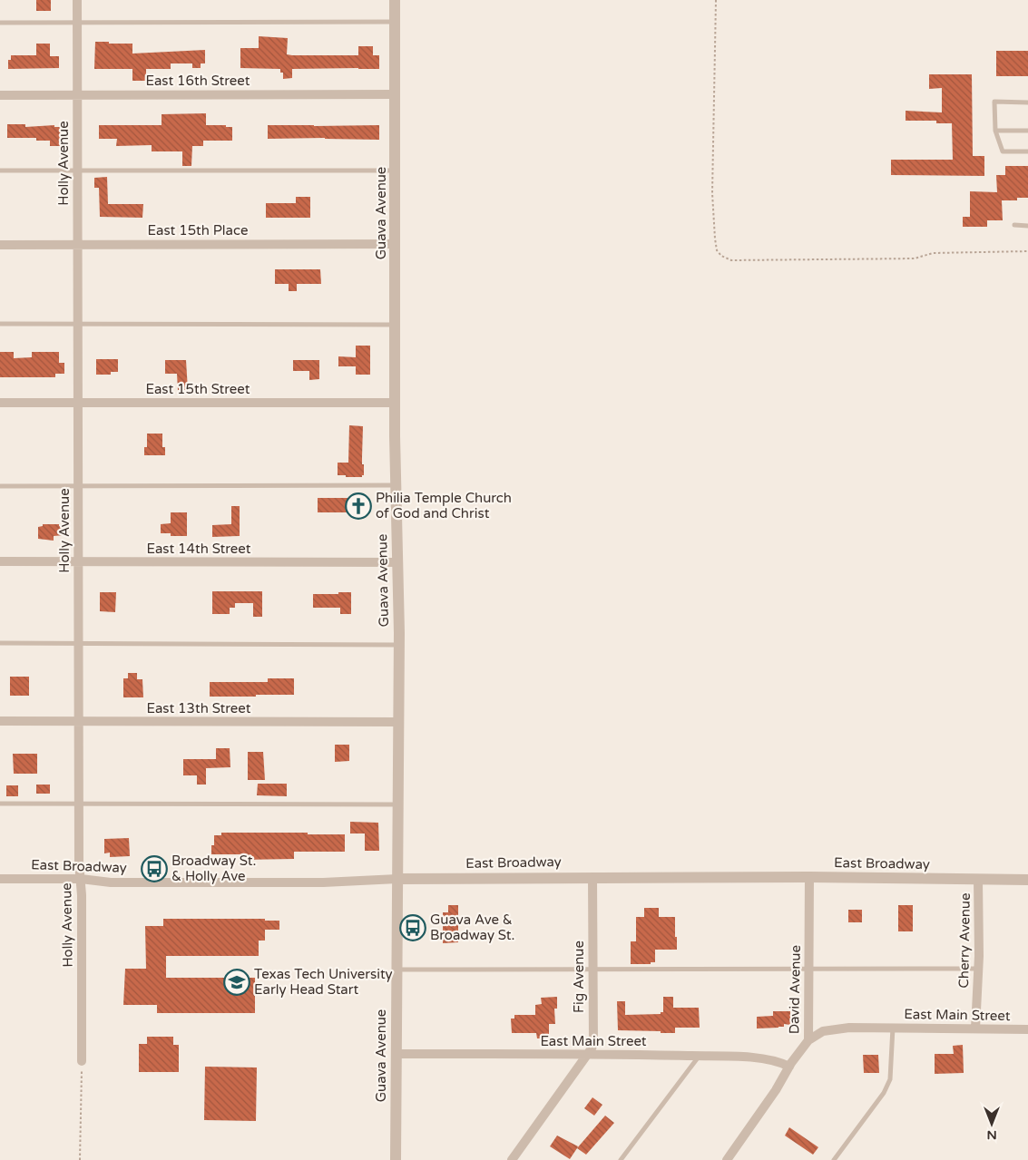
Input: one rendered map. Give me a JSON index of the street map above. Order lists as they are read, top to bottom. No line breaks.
{"streets":{"street":["East 16th Street","Holly Avenue","Guava Avenue","East 15th Place","East 15th Street","East 14th Street","East 13th Street","East Broadway","Cherry Avenue","Fig Avenue","David Avenue","East Main Street"]},"crossings":[["East 16th Street","Holly Avenue"],["East 16th Street","Guava Avenue"],["Holly Avenue","East 15th Place"],["Holly Avenue","East 15th Street"],["Holly Avenue","East 14th Street"],["Holly Avenue","East 13th Street"],["Holly Avenue","East Broadway"],["Guava Avenue","East 15th Place"],["Guava Avenue","East 15th Street"],["Guava Avenue","East 14th Street"],["Guava Avenue","East 13th Street"],["Guava Avenue","East Broadway"],["Guava Avenue","East Main Street"],["East Broadway","Cherry Avenue"],["East Broadway","Fig Avenue"],["East Broadway","David Avenue"],["Cherry Avenue","East Main Street"],["Fig Avenue","East Main Street"],["David Avenue","East Main Street"]],"places":{"church":["Philia Temple Church of God and Christ"],"bus stop":["Broadway St. & Holly Ave","Guava Ave & Broadway St."],"school or university":["Texas Tech University Early Head Start"]},"north":"bottom"}
